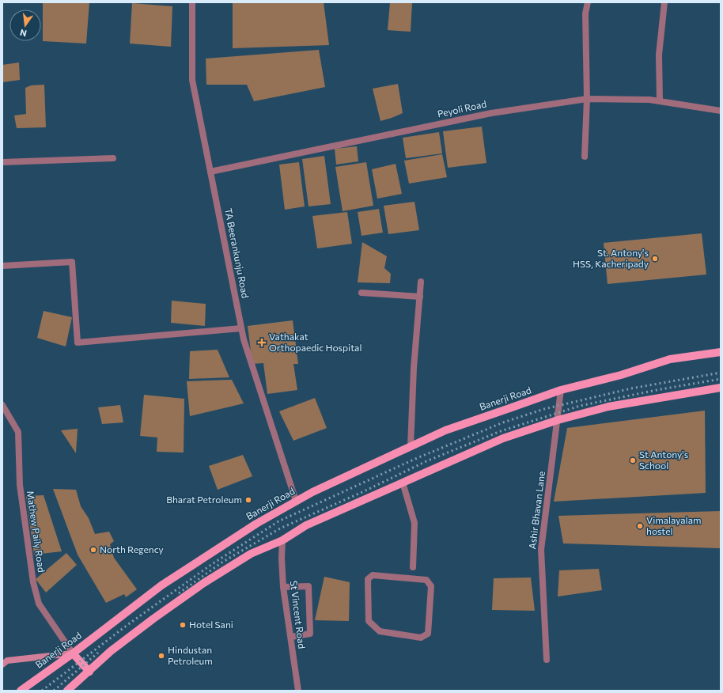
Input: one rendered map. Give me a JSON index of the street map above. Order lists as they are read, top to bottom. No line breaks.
{"streets":{"main road":["Banerji Road"],"street":["Peyoli Road","TA Beerankunju Road","Ashir Bhavan Lane","Mathew Paily Road","St Vincent Road"]},"crossings":[["Peyoli Road","TA Beerankunju Road"],["TA Beerankunju Road","Banerji Road"],["Banerji Road","Mathew Paily Road"]],"places":{"other":["St. Antony's HSS, Kacheripady","St Antony's School","Bharat Petroleum","Vimalayalam hostel","North Regency","Hotel Sani","Hindustan Petroleum"],"health":["Vathakat Orthopaedic Hospital"]},"north":"bottom"}
